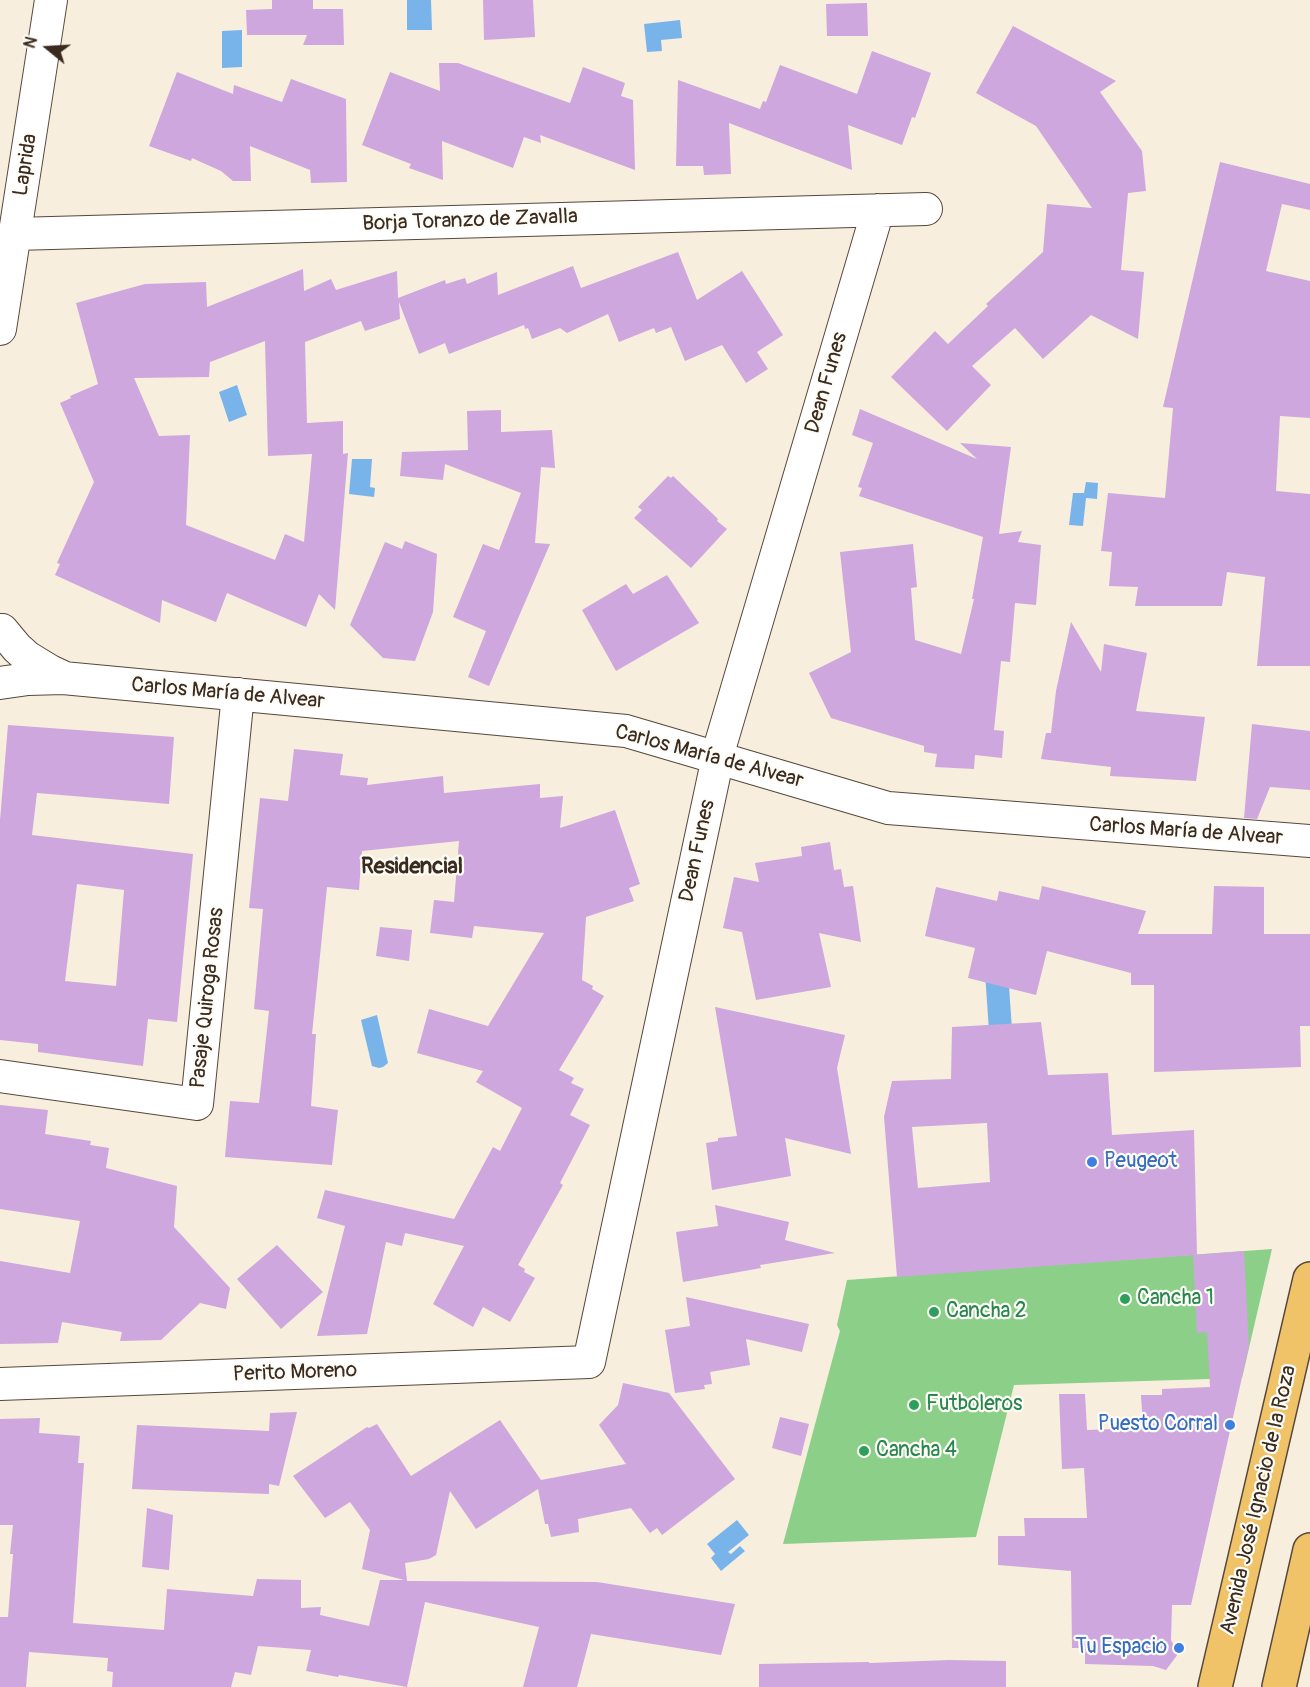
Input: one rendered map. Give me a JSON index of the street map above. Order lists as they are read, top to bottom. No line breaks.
{"streets":{"main road":["Avenida José Ignacio de la Roza"],"street":["Laprida","Borja Toranzo de Zavalla","Dean Funes","Carlos María de Alvear","Pasaje Quiroga Rosas","Perito Moreno"]},"crossings":[["Laprida","Borja Toranzo de Zavalla"],["Borja Toranzo de Zavalla","Dean Funes"],["Dean Funes","Carlos María de Alvear"],["Dean Funes","Perito Moreno"],["Carlos María de Alvear","Pasaje Quiroga Rosas"]],"districts":["Residencial"],"places":["Peugeot","Cancha 1","Cancha 2","Futboleros","Puesto Corral","Cancha 4","Tu Espacio"],"north":"left"}
